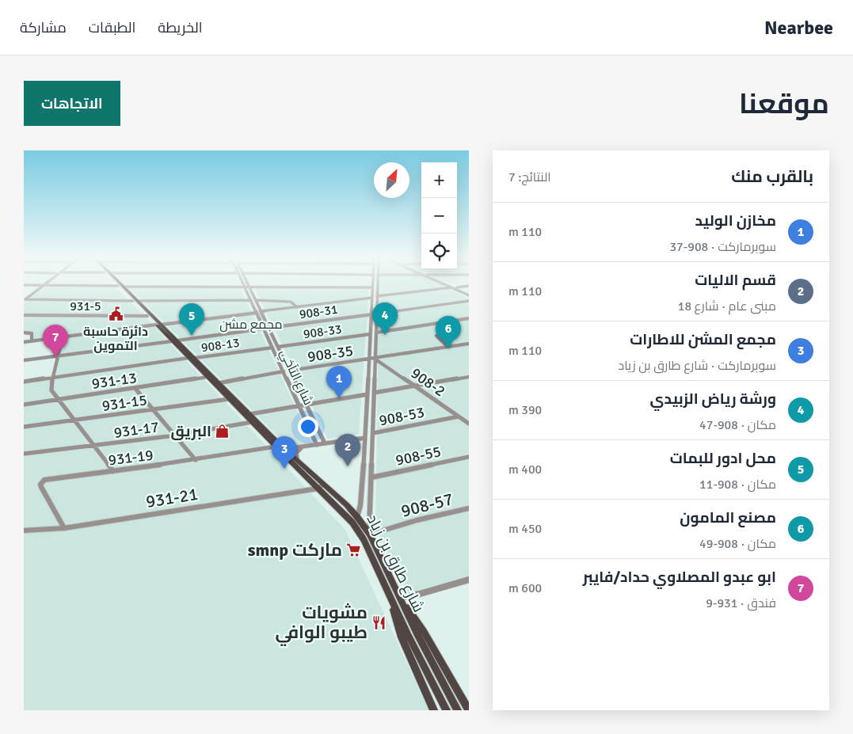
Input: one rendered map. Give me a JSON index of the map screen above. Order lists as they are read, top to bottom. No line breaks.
{"streets":{"main road":["شارع طارق بن زياد"],"street":["931-5","908-31","908-33","908-13","908-35","شارع التآخي","931-13","908-2","931-15","908-53","931-17","908-55","931-19","931-21","908-57"]},"crossings":[["931-5","شارع طارق بن زياد"],["908-31","شارع التآخي"],["908-33","شارع التآخي"],["908-13","شارع التآخي"],["908-13","شارع طارق بن زياد"],["908-35","شارع التآخي"],["908-35","908-2"],["931-13","شارع طارق بن زياد"],["908-2","908-53"],["931-15","شارع طارق بن زياد"],["931-17","شارع طارق بن زياد"],["931-19","931-21"],["931-19","شارع طارق بن زياد"],["931-21","شارع طارق بن زياد"],["908-57","شارع طارق بن زياد"]],"districts":["مجمع مشن"],"places":{"public building":["دائرة حاسبة التموين"],"shop":["البريق"],"supermarket":["smnp ماركت"],"restaurant":["مشويات طيبو الوافي"]},"north":"top right","page":{"header":"Nearbee","nav":["الخريطة","الطبقات","مشاركة"],"title":"موقعنا","buttons":"الاتجاهات","heading":["بالقرب منك","النتائج: 7"],"map_buttons":["+","−"],"list":[{"mark":"1","name":"مخازن الوليد","note":"سوبرماركت · 908-37","value":"110 m"},{"mark":"2","name":"قسم الاليات","note":"مبنى عام · شارع 18","value":"110 m"},{"mark":"3","name":"مجمع المشن للاطارات","note":"سوبرماركت · شارع طارق بن زياد","value":"110 m"},{"mark":"4","name":"ورشة رياض الزبيدي","note":"مكان · 908-47","value":"390 m"},{"mark":"5","name":"محل ادور للبمات","note":"مكان · 908-11","value":"400 m"},{"mark":"6","name":"مصنع المامون","note":"مكان · 908-49","value":"450 m"},{"mark":"7","name":"ابو عبدو المصلاوي حداد/فايبر","note":"فندق · 931-9","value":"600 m"}],"pins":["4","5","6","7","1","2","3"]}}
